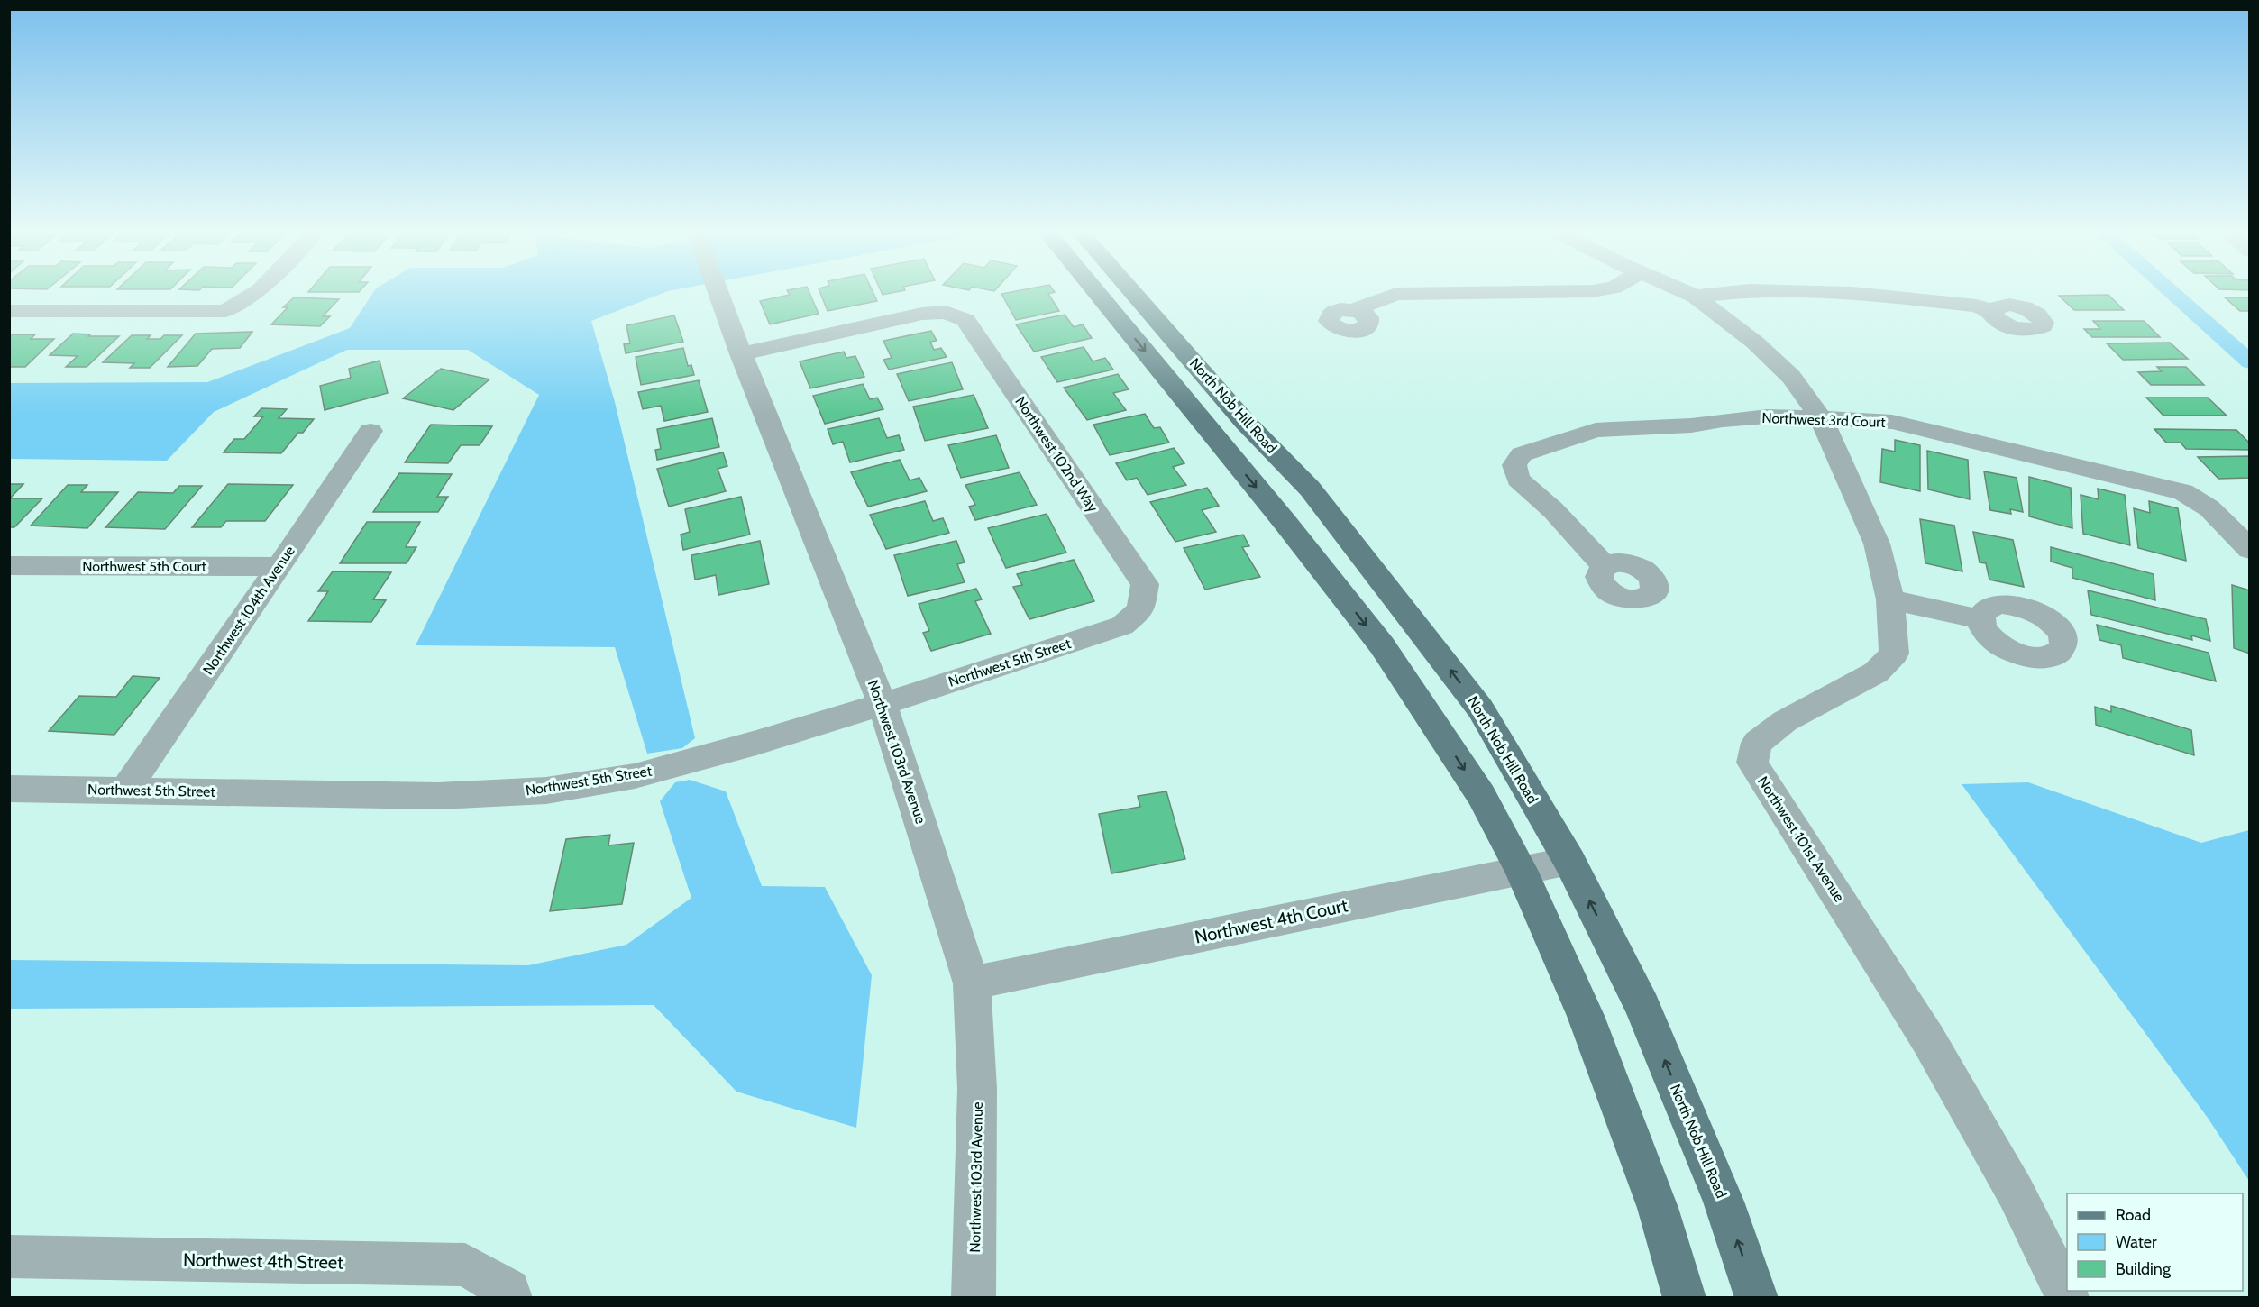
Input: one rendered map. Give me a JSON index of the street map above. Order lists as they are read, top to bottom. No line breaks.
{"streets":{"main road":["North Nob Hill Road"],"street":["Northwest 3rd Court","Northwest 102nd Way","Northwest 5th Court","Northwest 104th Avenue","Northwest 5th Street","Northwest 103rd Avenue","Northwest 101st Avenue","Northwest 4th Court","Northwest 4th Street"]},"crossings":[["North Nob Hill Road","Northwest 4th Court"],["Northwest 3rd Court","Northwest 101st Avenue"],["Northwest 102nd Way","Northwest 5th Street"],["Northwest 102nd Way","Northwest 103rd Avenue"],["Northwest 5th Court","Northwest 104th Avenue"],["Northwest 104th Avenue","Northwest 5th Street"],["Northwest 5th Street","Northwest 103rd Avenue"],["Northwest 103rd Avenue","Northwest 4th Court"]],"legend":["Road","Water","Building"]}
